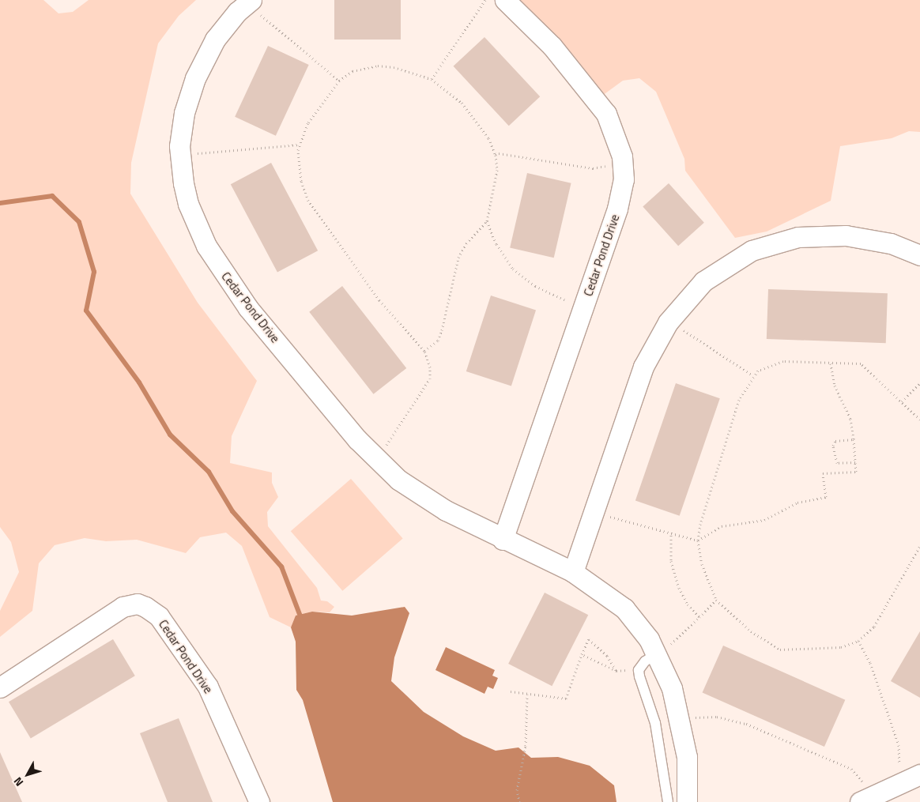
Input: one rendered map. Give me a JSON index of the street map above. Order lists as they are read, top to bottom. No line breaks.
{"streets":{"street":["Cedar Pond Drive"]},"north":"bottom left"}
